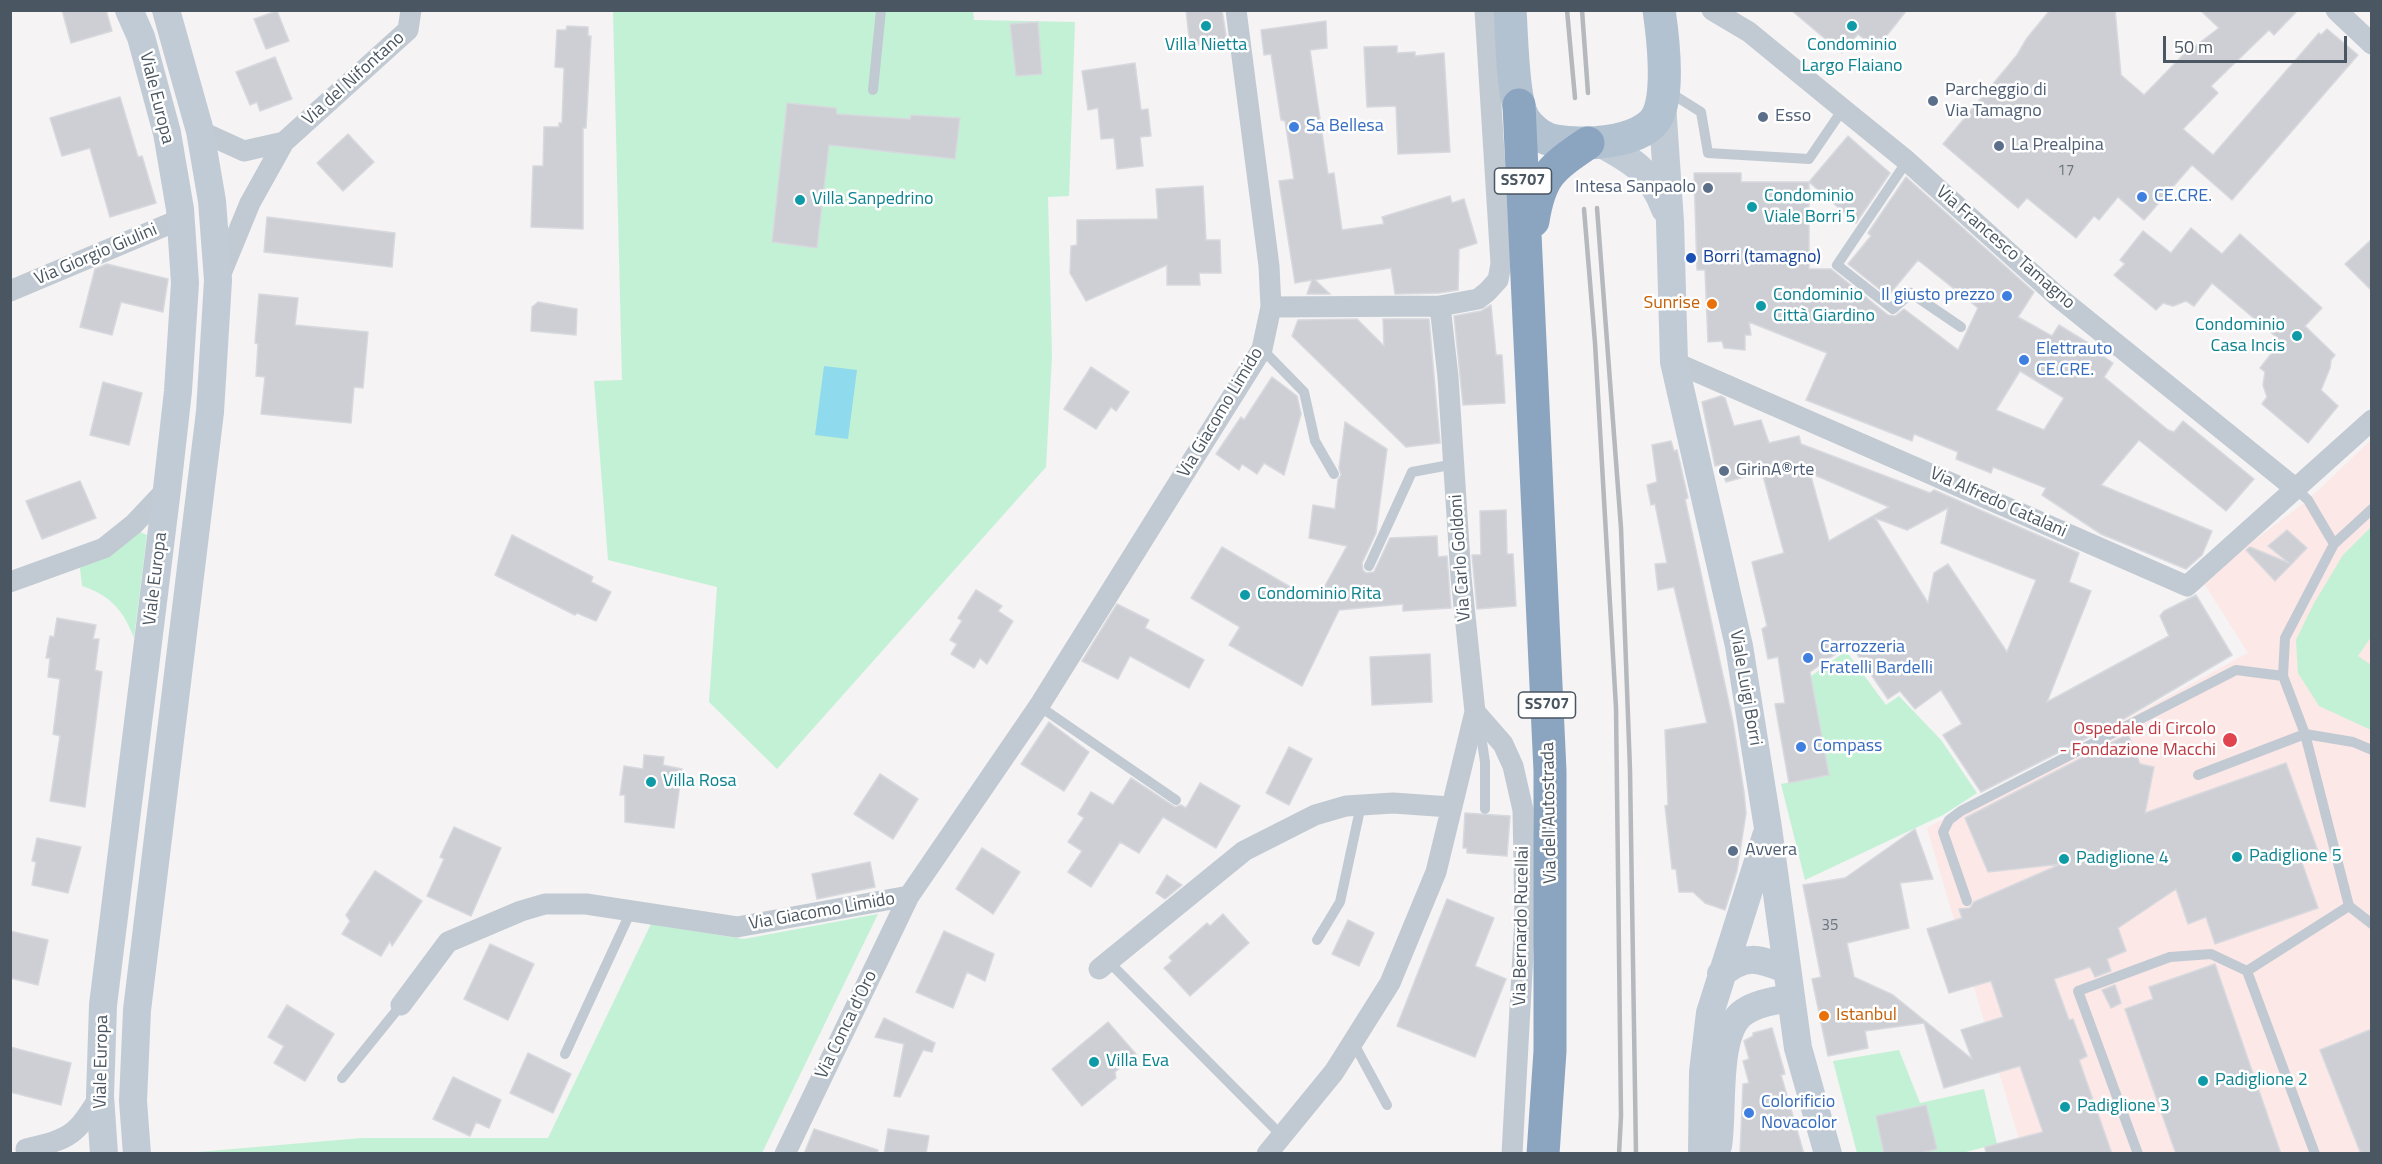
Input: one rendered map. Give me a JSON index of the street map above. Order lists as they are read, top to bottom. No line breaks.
{"streets":{"highway":["SS707","Via dell'Autostrada"],"street":["Via del Nifontano","Viale Europa","Via Francesco Tamagno","Via Giorgio Giulini","Via Giacomo Limido","Via Alfredo Catalani","Via Carlo Goldoni","Viale Luigi Borri","Via Bernardo Rucellai","Via Conca d'Oro"]},"crossings":[["Via del Nifontano","Viale Europa"],["Viale Europa","Via Giorgio Giulini"],["SS707","Viale Luigi Borri"],["SS707","Via dell'Autostrada"],["Via Francesco Tamagno","Via Alfredo Catalani"],["Via Giacomo Limido","Via Conca d'Oro"],["Via Alfredo Catalani","Viale Luigi Borri"],["Via Carlo Goldoni","Via Bernardo Rucellai"]],"places":["Villa Nietta","Condominio Largo Flaiano","Parcheggio di Via Tamagno","Esso","Sa Bellesa","La Prealpina","Intesa Sanpaolo","CE.CRE.","Villa Sanpedrino","Condominio Viale Borri 5","Borri (tamagno)","Il giusto prezzo","Sunrise","Condominio Città Giardino","Condominio Casa Incis","Elettrauto CE.CRE.","GirinA®rte","Condominio Rita","Carrozzeria Fratelli Bardelli","Ospedale di Circolo - Fondazione Macchi","Compass","Villa Rosa","Avvera","Padiglione 5","Padiglione 4","Istanbul","Villa Eva","Padiglione 2","Padiglione 3","Colorificio Novacolor"],"house_numbers":["17","35"],"scale_bar":"50 m"}
